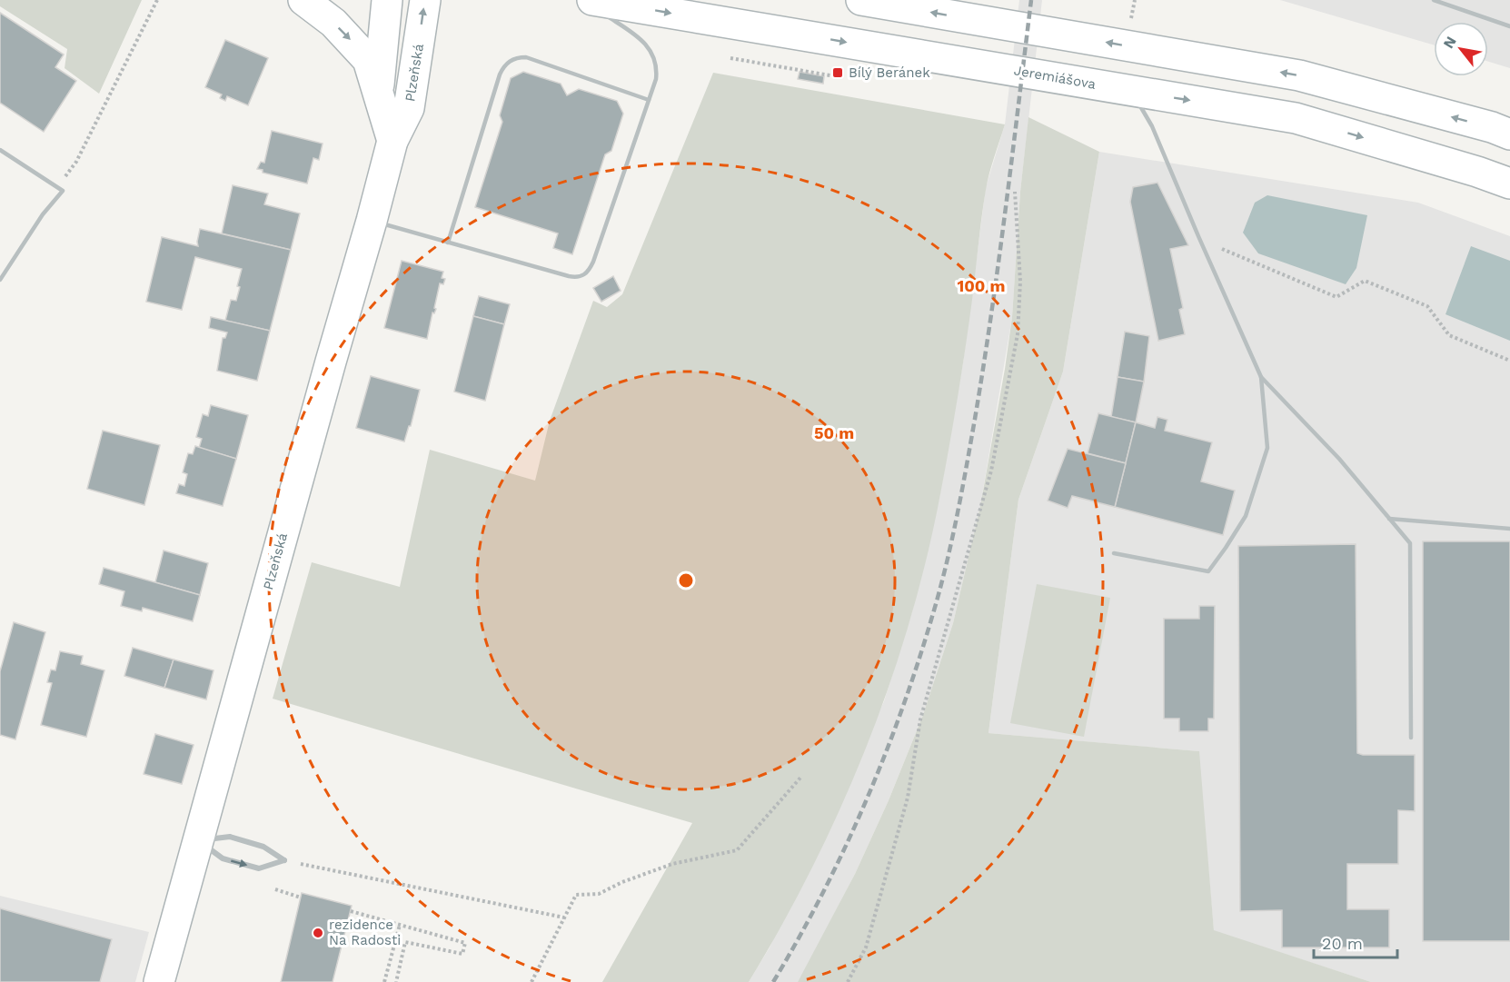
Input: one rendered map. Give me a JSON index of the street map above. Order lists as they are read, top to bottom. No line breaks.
{"streets":{"main road":["Plzeňská","Jeremiášova"]},"places":{"transit":["Bílý Beránek"],"other":["rezidence Na Radosti"]},"scale_bar":"20 m","north":"top left","rings":["100 m","50 m"]}
